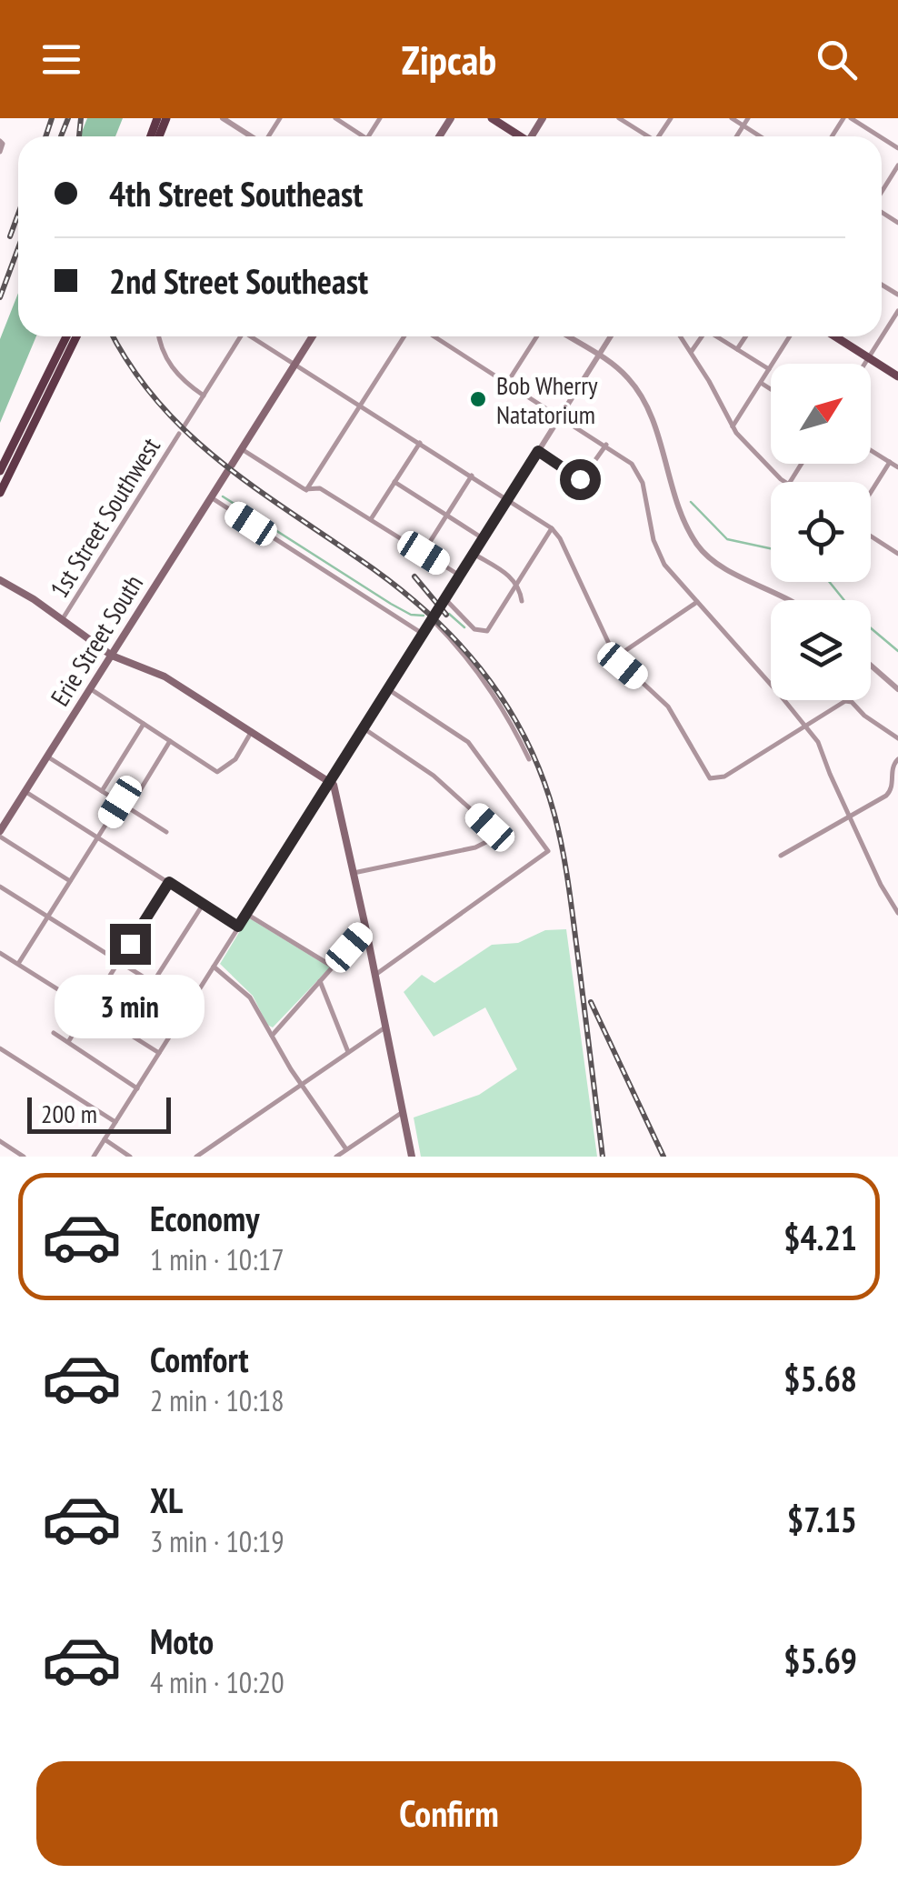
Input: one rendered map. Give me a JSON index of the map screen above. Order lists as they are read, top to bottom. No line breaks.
{"streets":{"main road":["Erie Street South"],"street":["1st Street Southwest"]},"places":["Bob Wherry Natatorium"],"scale_bar":"200 m","north":"top right","page":{"header":"Zipcab","banner":["4th Street Southeast","2nd Street Southeast"],"bubble":"3 min","scale":"200 m","list":[{"name":"Economy","note":"1 min · 10:17","value":"$4.21"},{"name":"Comfort","note":"2 min · 10:18","value":"$5.68"},{"name":"XL","note":"3 min · 10:19","value":"$7.15"},{"name":"Moto","note":"4 min · 10:20","value":"$5.69"}],"buttons":"Confirm"}}
